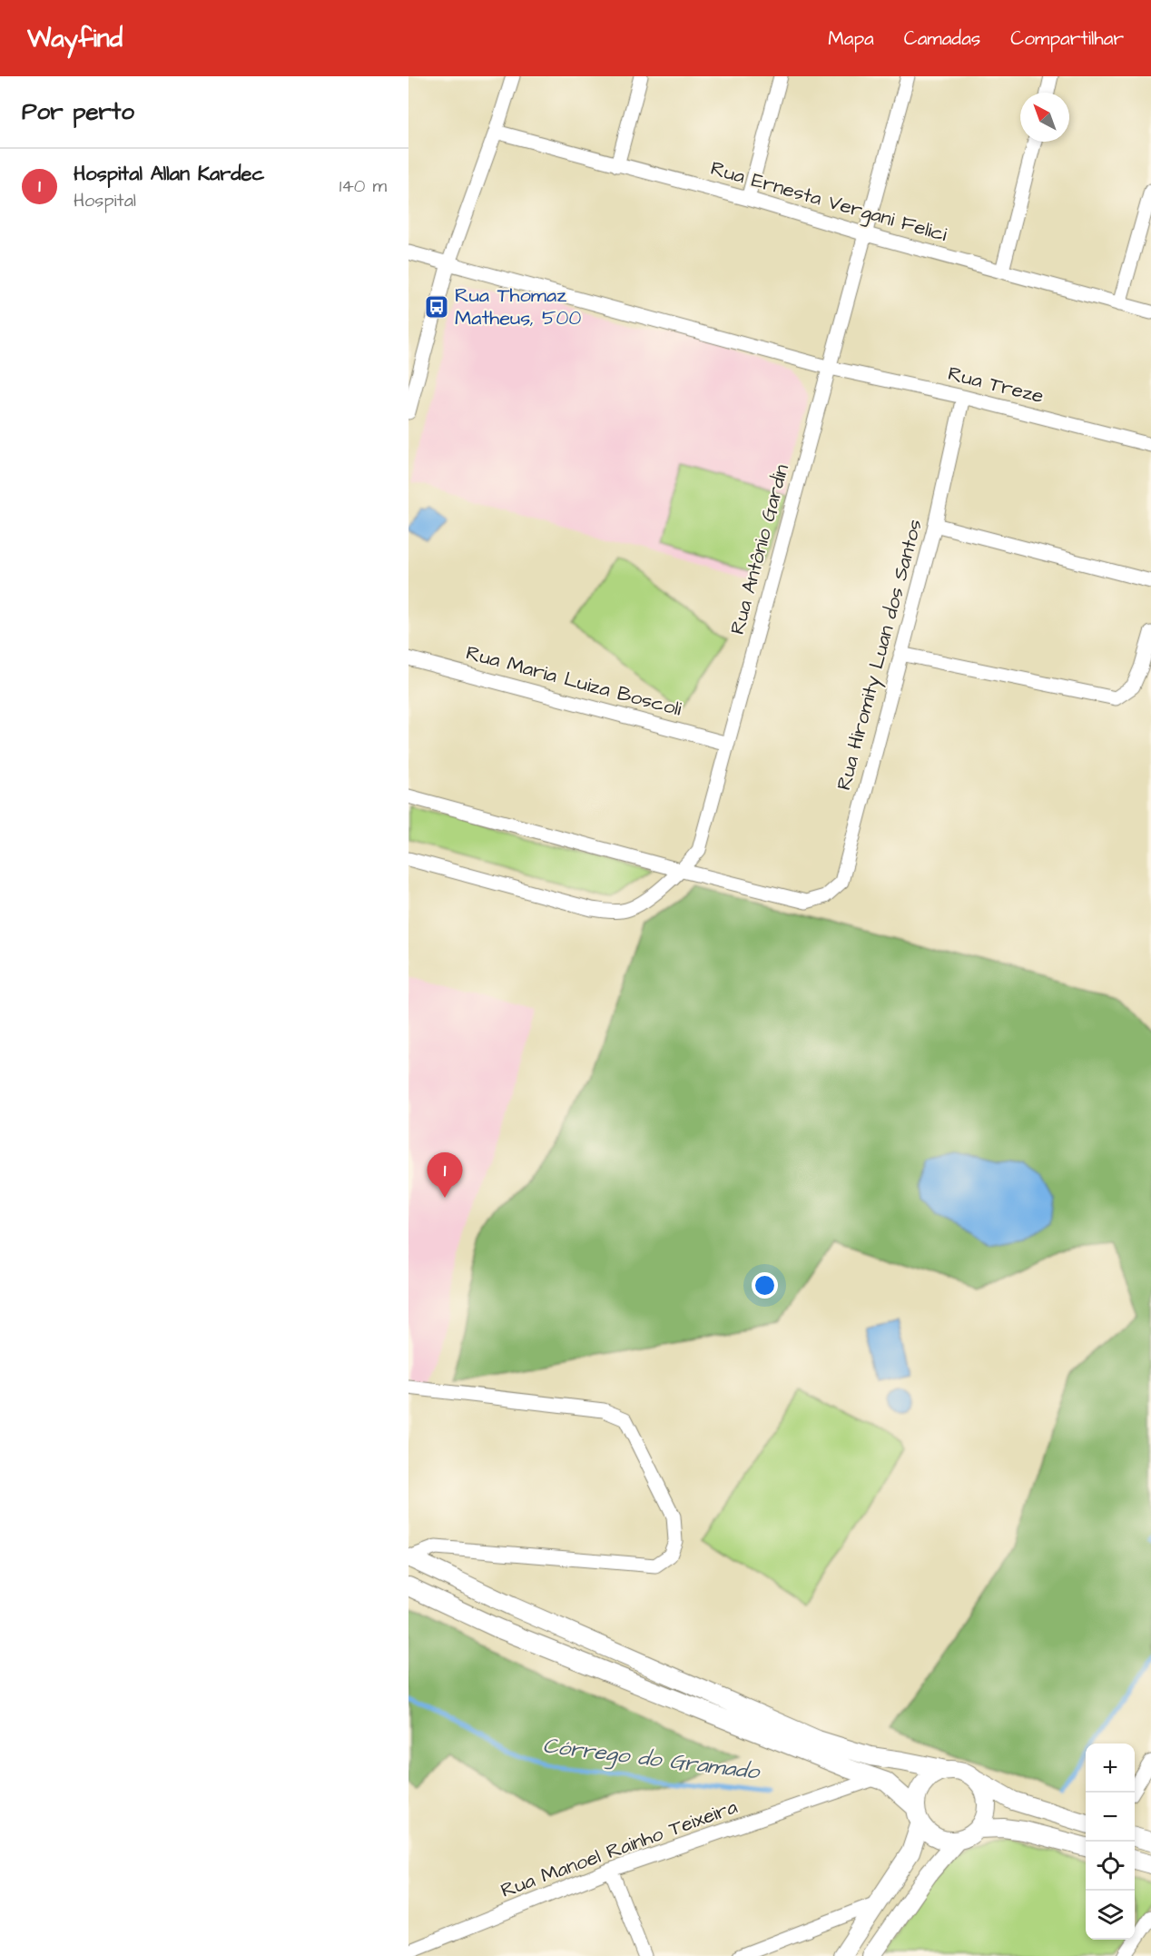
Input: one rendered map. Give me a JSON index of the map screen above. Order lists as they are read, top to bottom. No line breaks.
{"streets":{"street":["Rua Ernesta Vergani Felici","Rua Treze","Rua Antônio Gardin","Rua Hiromity Luan dos Santos","Rua Maria Luiza Boscoli","Rua Manoel Rainho Teixeira"]},"crossings":[["Rua Ernesta Vergani Felici","Rua Antônio Gardin"],["Rua Treze","Rua Antônio Gardin"],["Rua Treze","Rua Hiromity Luan dos Santos"],["Rua Antônio Gardin","Rua Hiromity Luan dos Santos"],["Rua Antônio Gardin","Rua Maria Luiza Boscoli"]],"water":["Córrego do Gramado"],"places":{"bus stop":["Rua Thomaz Matheus, 500"]},"north":"top left","page":{"header":"Wayfind","nav":["Mapa","Camadas","Compartilhar"],"heading":"Por perto","list":[{"mark":"1","name":"Hospital Allan Kardec","note":"Hospital","value":"140 m"}],"pins":"1","map_buttons":["+","−"]}}
